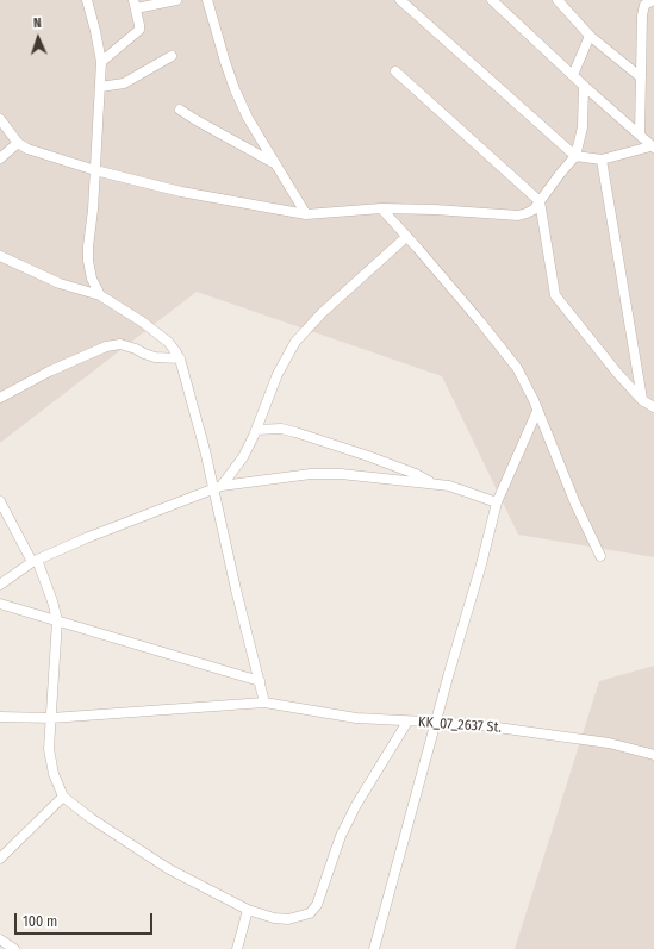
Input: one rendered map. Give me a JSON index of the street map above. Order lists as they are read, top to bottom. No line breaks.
{"streets":{"street":["KK_07_2637 St."]},"scale_bar":"100 m","north":"top"}
